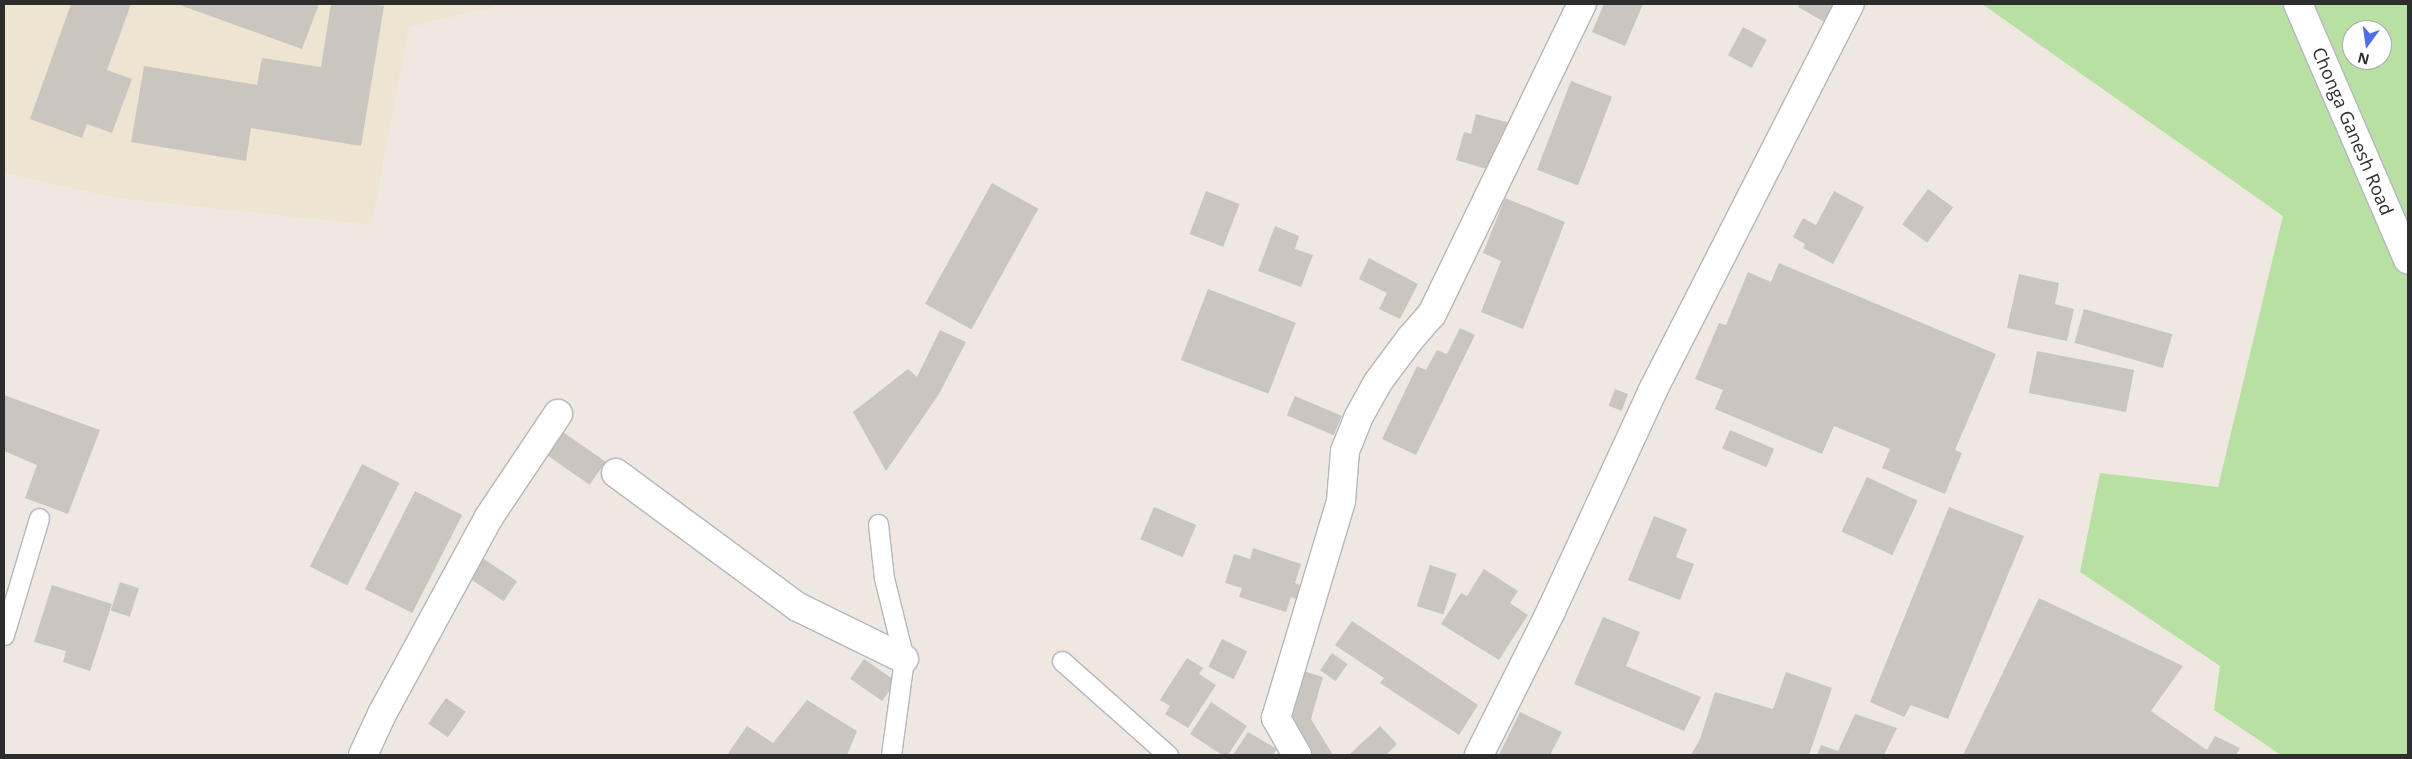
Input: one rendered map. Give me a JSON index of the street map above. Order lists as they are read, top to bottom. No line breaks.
{"streets":{"street":["Chonga Ganesh Road"]},"north":"bottom"}
